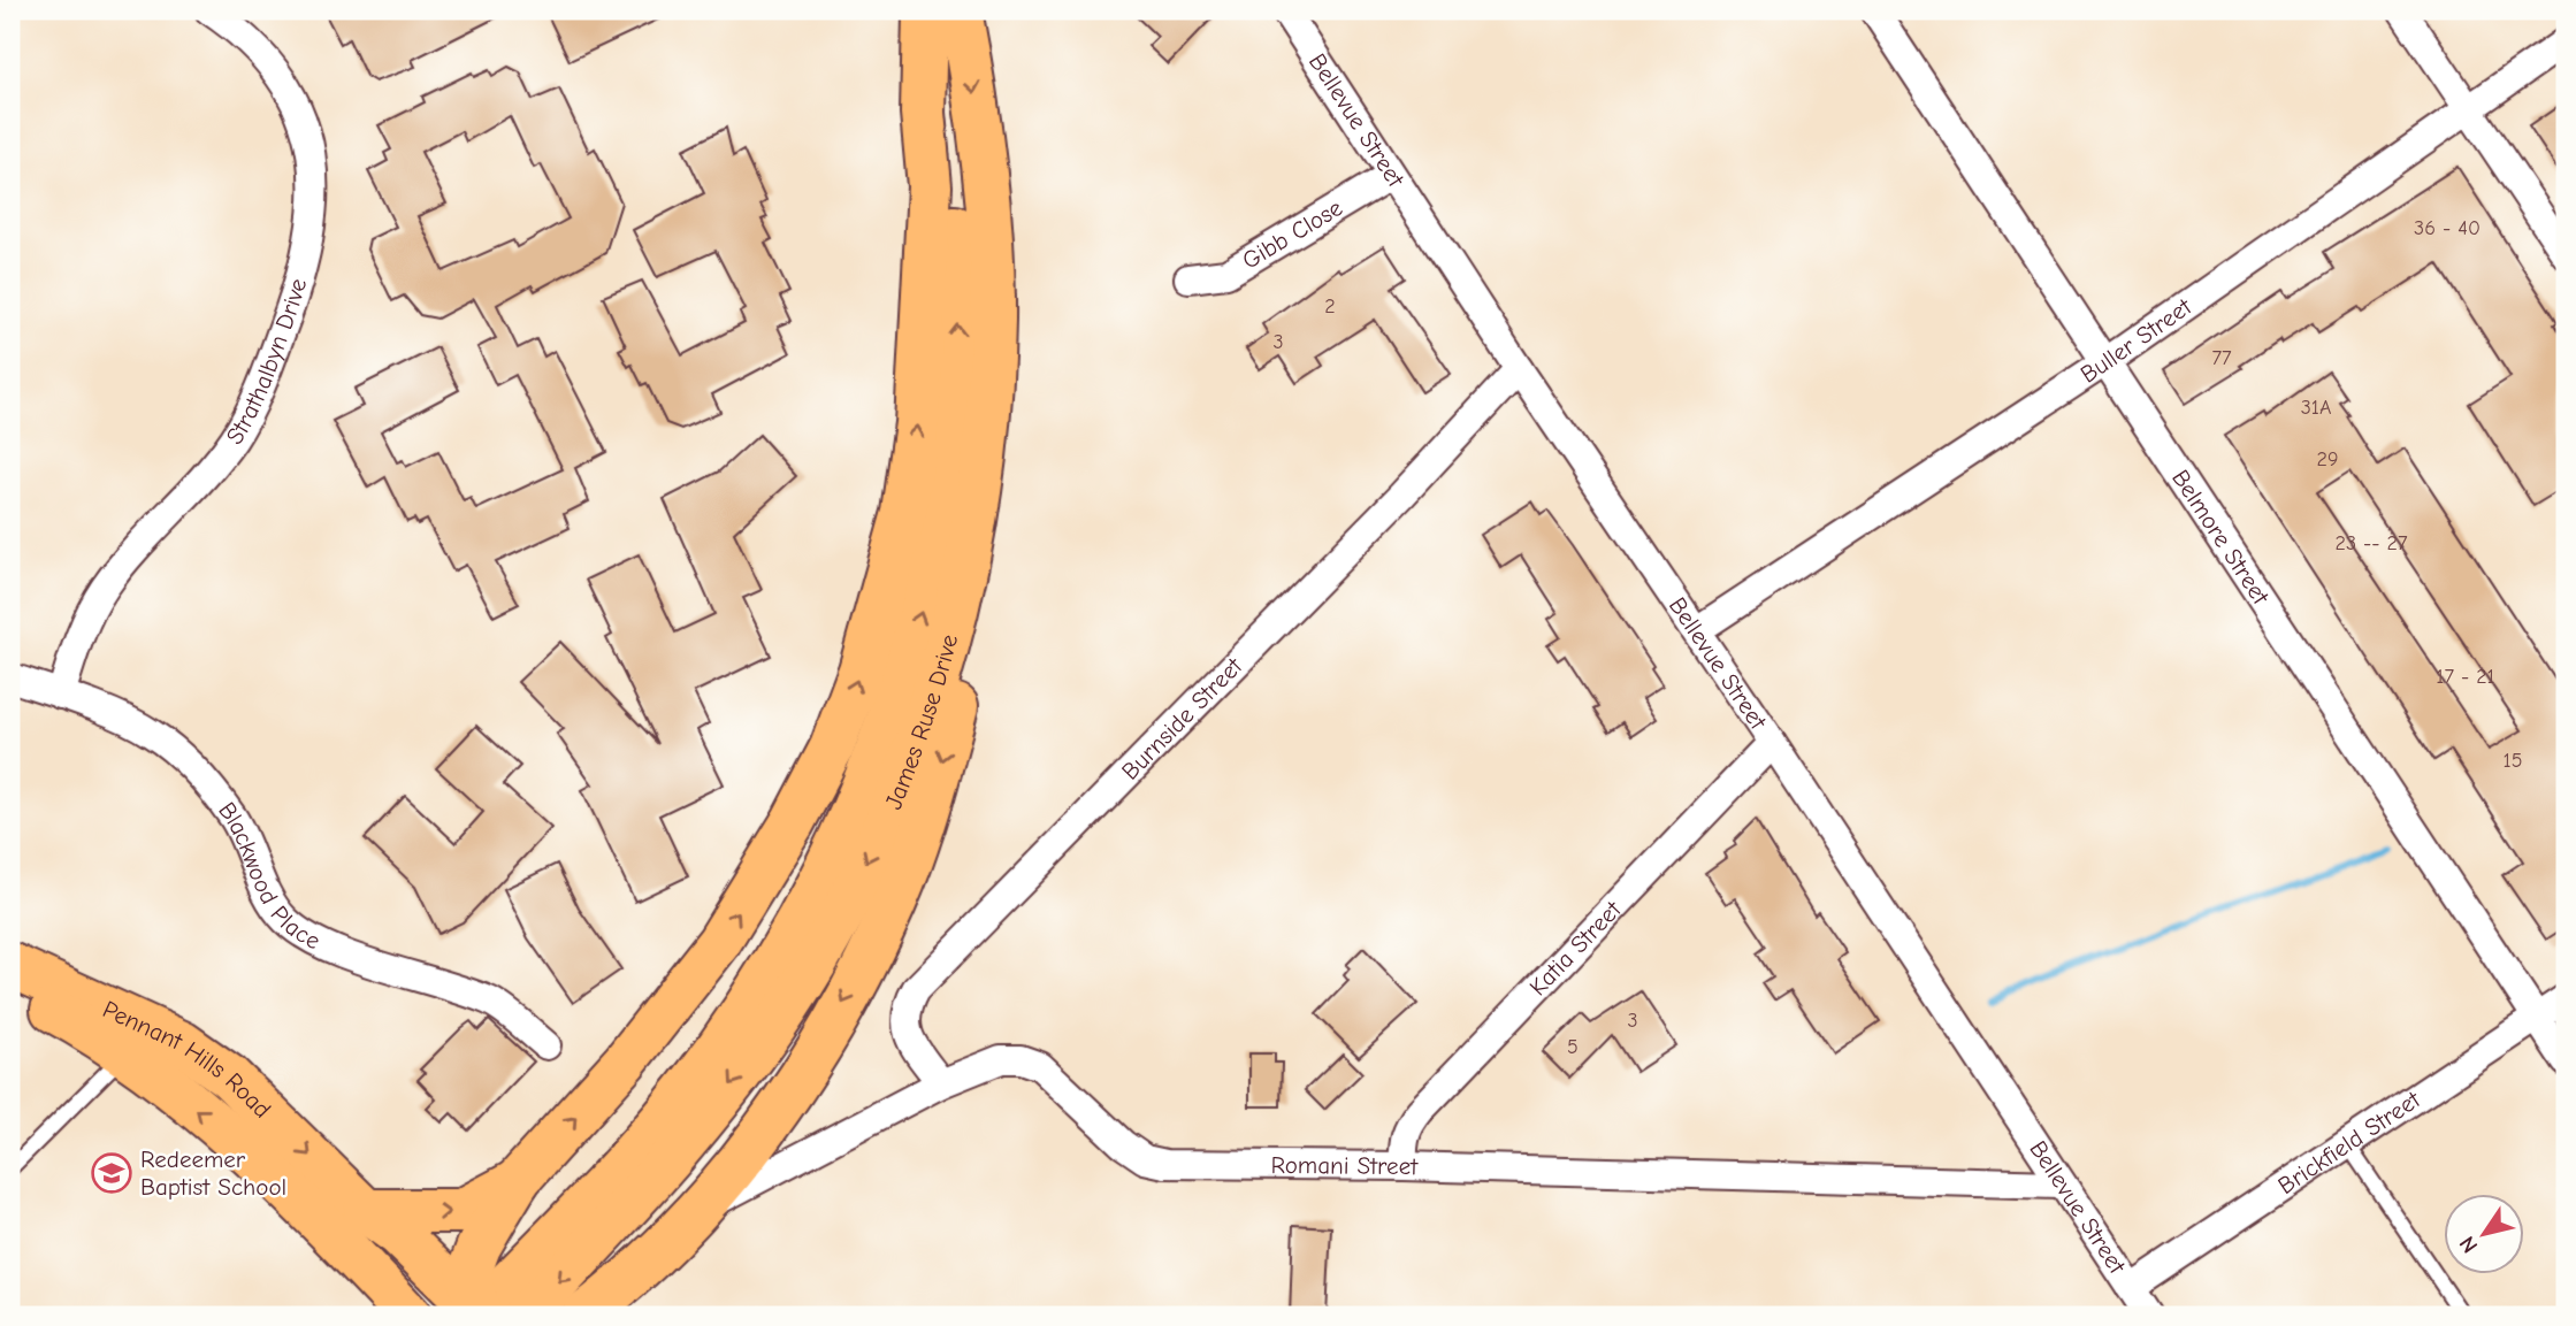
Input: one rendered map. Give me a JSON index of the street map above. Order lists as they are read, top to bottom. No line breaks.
{"streets":{"highway":["James Ruse Drive","Pennant Hills Road"],"street":["Bellevue Street","Gibb Close","Buller Street","Strathalbyn Drive","Belmore Street","Burnside Street","Blackwood Place","Katia Street","Brickfield Street","Romani Street"]},"crossings":[["Bellevue Street","Gibb Close"],["Bellevue Street","Buller Street"],["Bellevue Street","Burnside Street"],["Bellevue Street","Katia Street"],["Bellevue Street","Brickfield Street"],["Bellevue Street","Romani Street"],["Buller Street","Belmore Street"],["Strathalbyn Drive","Blackwood Place"],["Belmore Street","Brickfield Street"],["Burnside Street","Romani Street"],["Katia Street","Romani Street"]],"places":{"school or university":["Redeemer Baptist School"]},"house_numbers":["36 - 40","2","3","77","31A","29","23 -- 27","17 - 21","15","3","5"],"north":"bottom left"}
